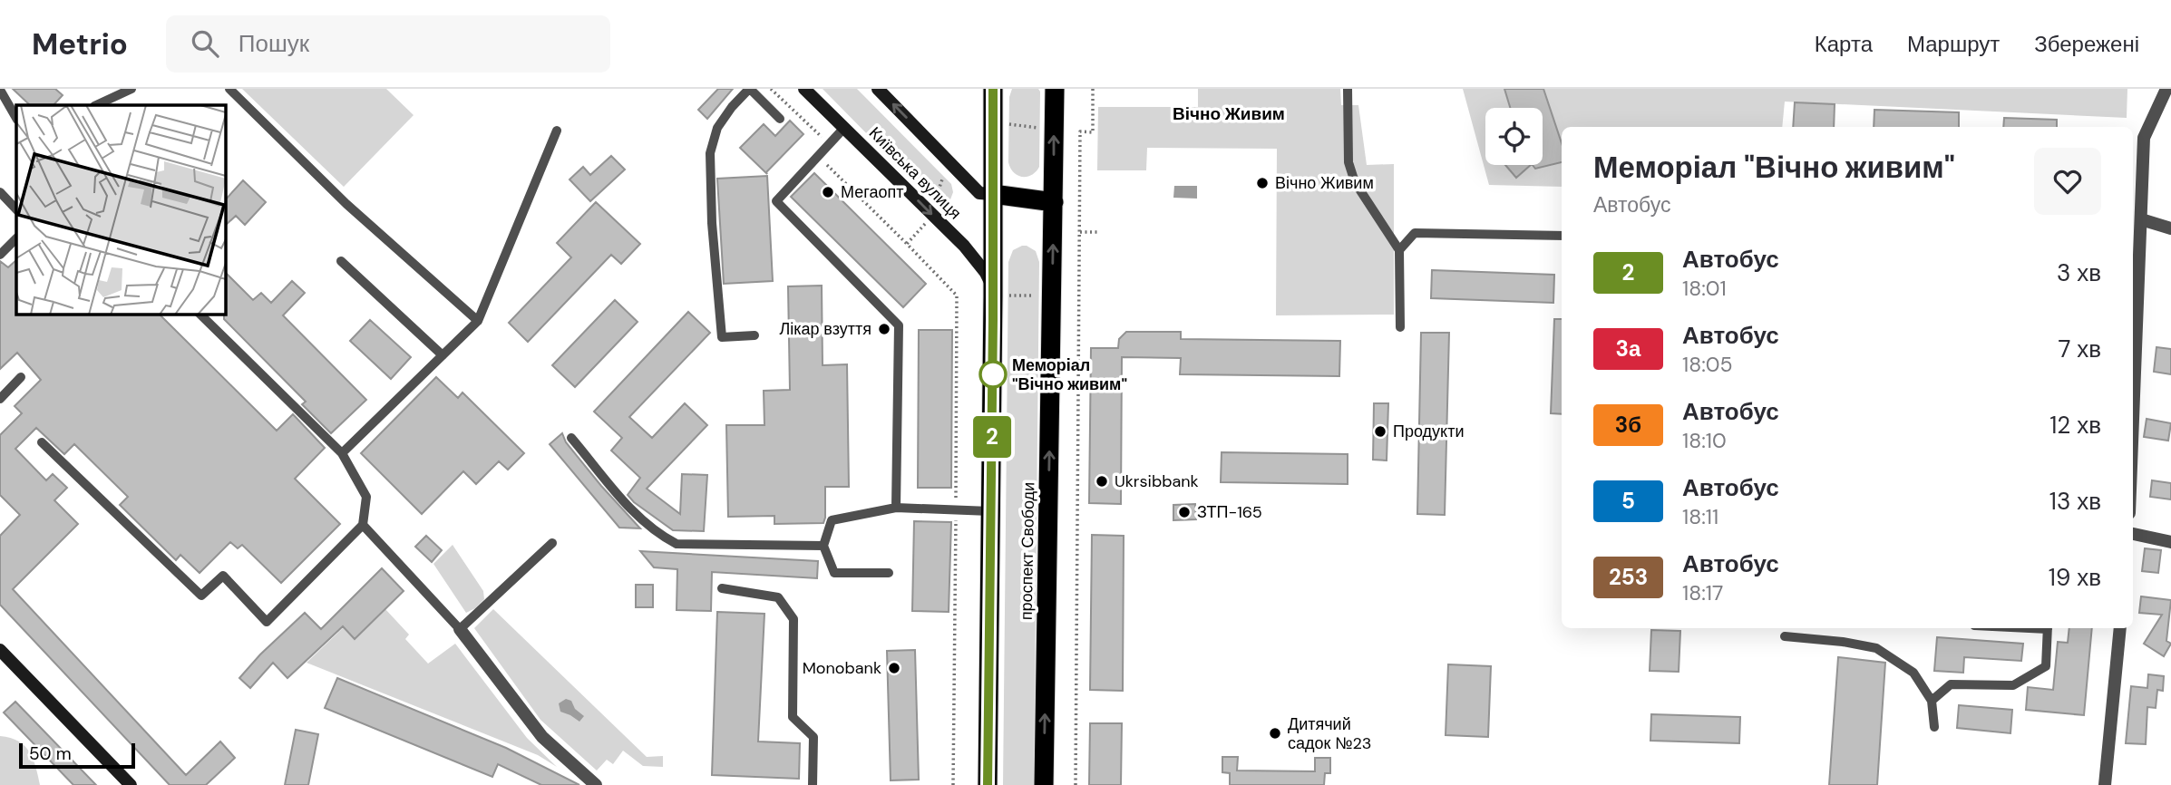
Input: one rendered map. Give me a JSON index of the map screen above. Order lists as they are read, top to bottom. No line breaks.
{"streets":{"highway":["проспект Свободи"],"main road":["Київська вулиця"]},"districts":["Вічно Живим"],"places":["Вічно Живим","Мегаопт","Лікар взуття","Меморіал \"Вічно живим\"","Продукти","Ukrsibbank","ЗТП-165","Monobank","Дитячий садок №23"],"lines":["bus line 2"],"scale_bar":"50 m","page":{"header":"Metrio","search":"Пошук","nav":["Карта","Маршрут","Збережені"],"on_map":"2","heading":["Меморіал \"Вічно живим\"","Автобус"],"list":[{"mark":"2","name":"Автобус","note":"18:01","value":"3 хв"},{"mark":"3а","name":"Автобус","note":"18:05","value":"7 хв"},{"mark":"3б","name":"Автобус","note":"18:10","value":"12 хв"},{"mark":"5","name":"Автобус","note":"18:11","value":"13 хв"},{"mark":"253","name":"Автобус","note":"18:17","value":"19 хв"}],"scale":"50 m"}}
